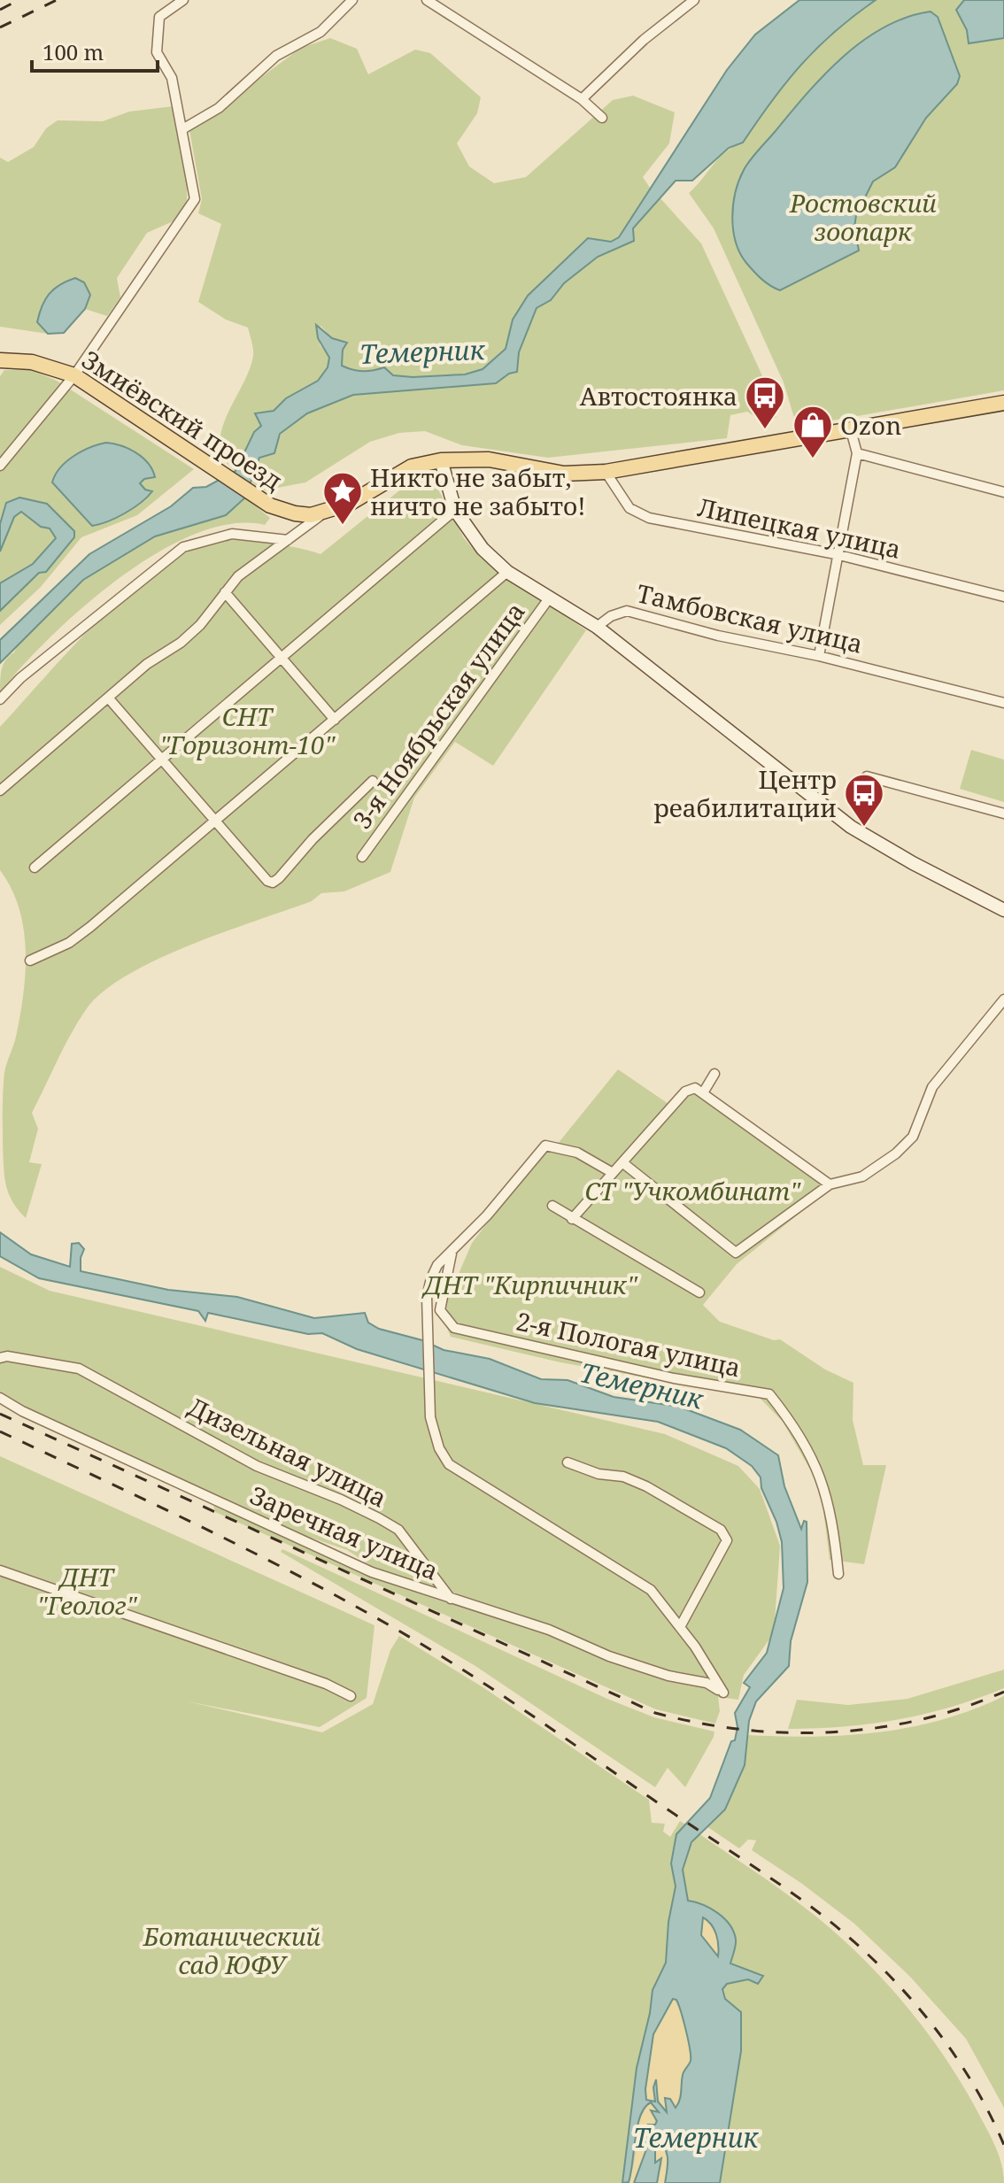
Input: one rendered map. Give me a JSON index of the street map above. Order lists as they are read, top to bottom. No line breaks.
{"streets":{"main road":["Змиёвский проезд"],"street":["Липецкая улица","Тамбовская улица","3-я Ноябрьская улица","2-я Пологая улица","Дизельная улица","Заречная улица"]},"crossings":[["Змиёвский проезд","Липецкая улица"],["Дизельная улица","Заречная улица"]],"water":["Темерник"],"parks":["Ростовский зоопарк","СНТ \"Горизонт-10\"","СТ \"Учкомбинат\"","ДНТ \"Кирпичник\"","ДНТ \"Геолог\"","Ботанический сад ЮФУ"],"places":{"bus stop":["Автостоянка","Центр реабилитации"],"shop":["Ozon"],"place":["Никто не забыт, ничто не забыто!"]},"scale_bar":"100 m"}
